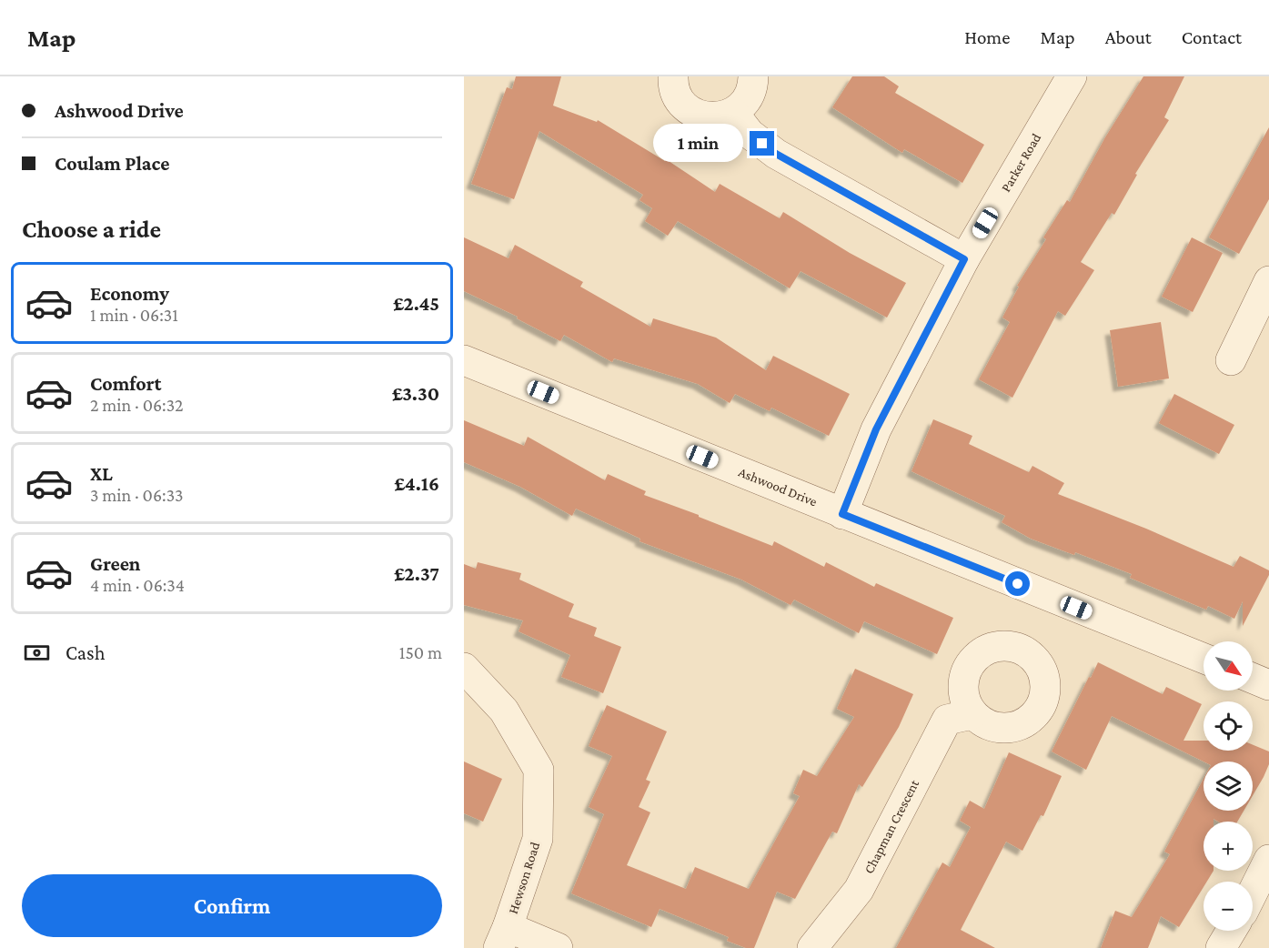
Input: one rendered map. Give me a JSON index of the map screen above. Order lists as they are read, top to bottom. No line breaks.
{"streets":{"street":["Parker Road","Ashwood Drive","Chapman Crescent","Hewson Road"]},"crossings":[["Parker Road","Ashwood Drive"]],"north":"bottom right","page":{"header":"Map","nav":["Home","Map","About","Contact"],"banner":["Ashwood Drive","Coulam Place"],"bubble":"1 min","heading":"Choose a ride","list":[{"name":"Economy","note":"1 min · 06:31","value":"£2.45"},{"name":"Comfort","note":"2 min · 06:32","value":"£3.30"},{"name":"XL","note":"3 min · 06:33","value":"£4.16"},{"name":"Green","note":"4 min · 06:34","value":"£2.37"}],"pay":["Cash","150 m"],"map_buttons":["+","−"],"buttons":"Confirm"}}
